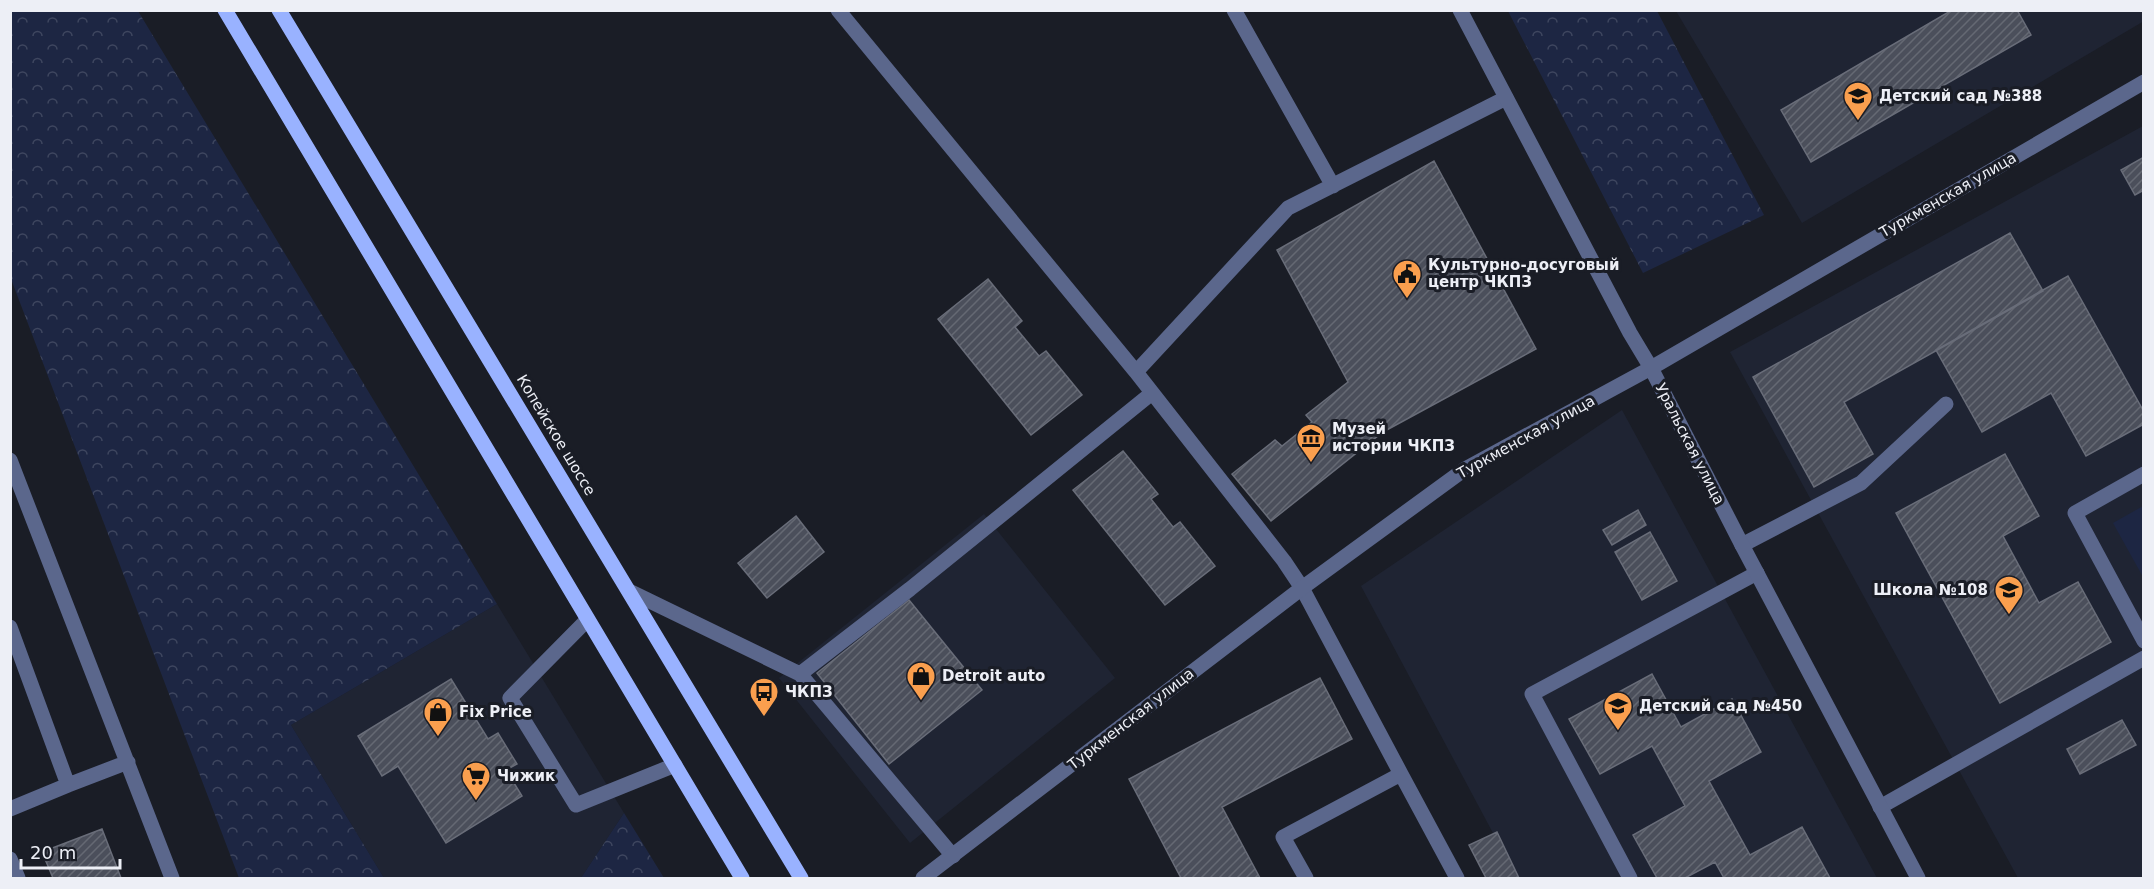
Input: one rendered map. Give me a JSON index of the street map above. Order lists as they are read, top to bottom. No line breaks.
{"streets":{"main road":["Копейское шоссе"],"street":["Туркменская улица","Уральская улица"]},"crossings":[["Туркменская улица","Уральская улица"]],"places":{"school or university":["Детский сад №388","Школа №108","Детский сад №450"],"public building":["Культурно-досуговый центр ЧКПЗ"],"museum":["Музей истории ЧКПЗ"],"shop":["Detroit auto","Fix Price"],"bus stop":["ЧКПЗ"],"supermarket":["Чижик"]},"scale_bar":"20 m"}
